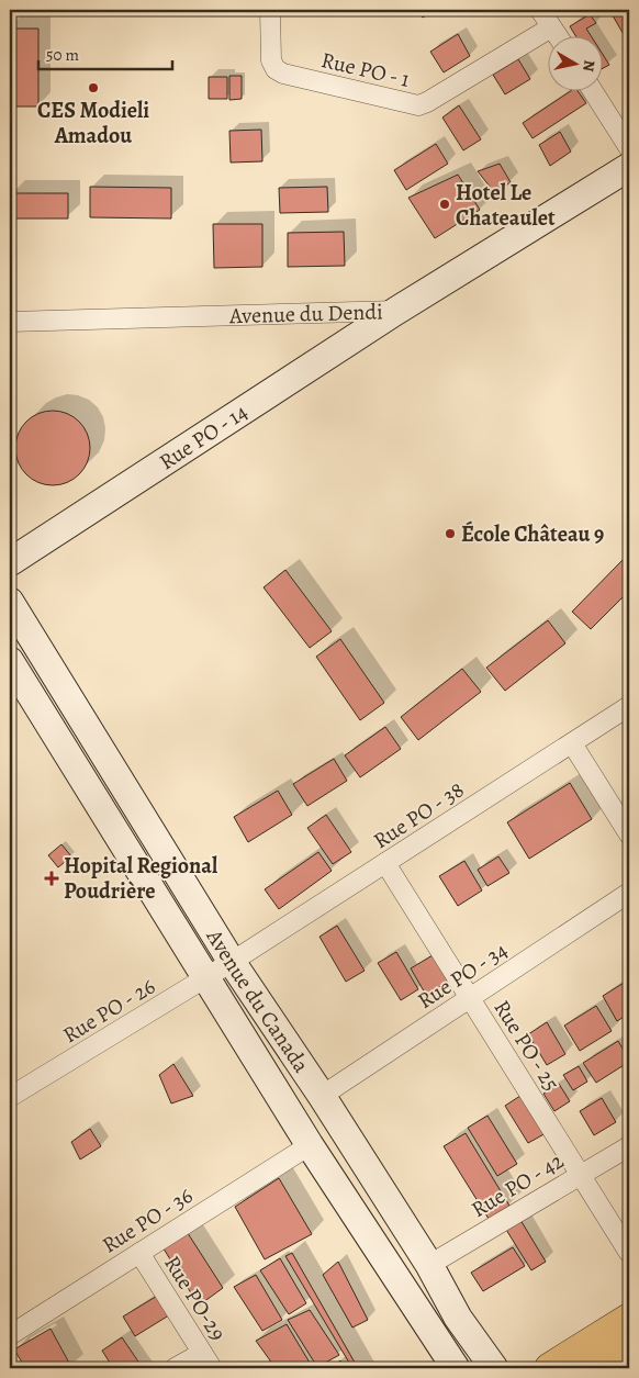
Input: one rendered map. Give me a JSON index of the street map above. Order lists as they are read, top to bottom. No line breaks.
{"streets":{"street":["Rue PO - 1","Avenue du Dendi","Rue PO - 14","Rue PO - 38","Rue PO - 34","Avenue du Canada","Rue PO - 26","Rue PO - 25","Rue PO - 42","Rue PO - 36","Rue PO-29"]},"crossings":[["Avenue du Dendi","Rue PO - 14"],["Rue PO - 38","Avenue du Canada"],["Rue PO - 38","Rue PO - 26"],["Rue PO - 38","Rue PO - 25"],["Rue PO - 34","Avenue du Canada"],["Rue PO - 34","Rue PO - 25"],["Avenue du Canada","Rue PO - 26"],["Avenue du Canada","Rue PO - 42"],["Avenue du Canada","Rue PO - 36"],["Rue PO - 25","Rue PO - 42"],["Rue PO - 36","Rue PO-29"]],"places":{"other":["CES Modieli Amadou","Hotel Le Chateaulet","École Château 9"],"health":["Hopital Regional Poudrière"]},"scale_bar":"50 m","north":"right"}
